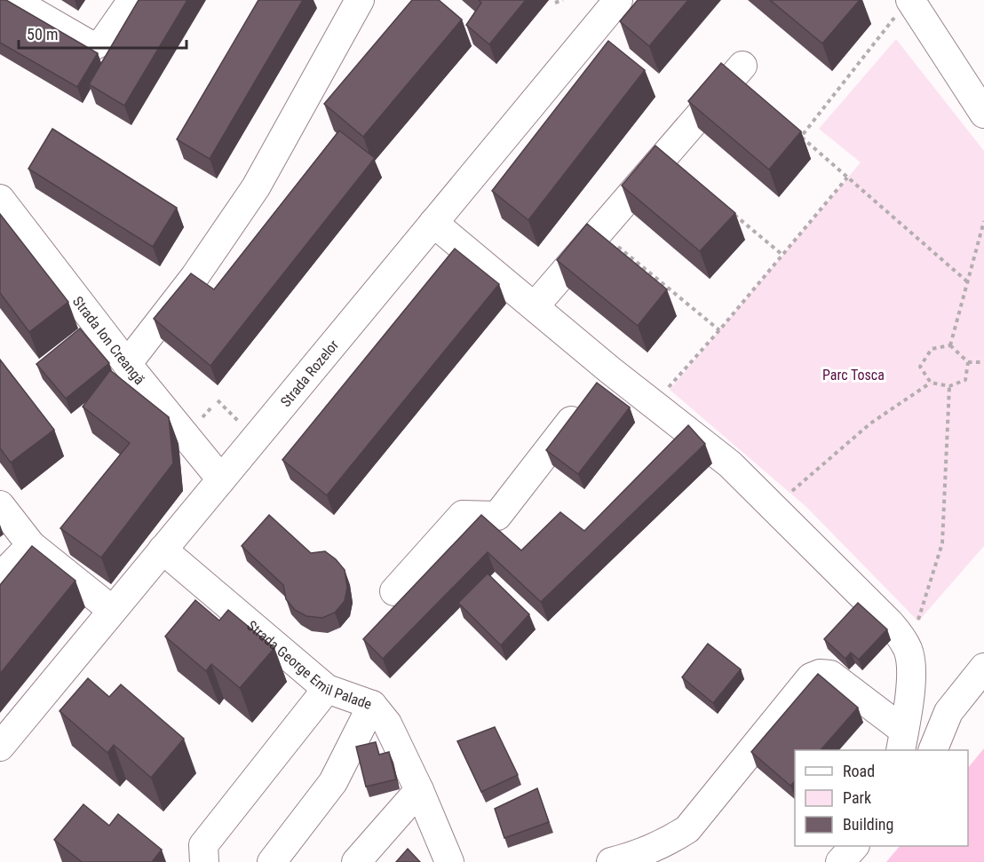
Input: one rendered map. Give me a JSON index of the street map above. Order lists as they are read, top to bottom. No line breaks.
{"streets":{"street":["Strada Ion Creangă","Strada Rozelor","Strada George Emil Palade"]},"crossings":[["Strada Ion Creangă","Strada Rozelor"],["Strada Rozelor","Strada George Emil Palade"]],"parks":["Parc Tosca"],"legend":["Road","Park","Building"],"scale_bar":"50 m"}
